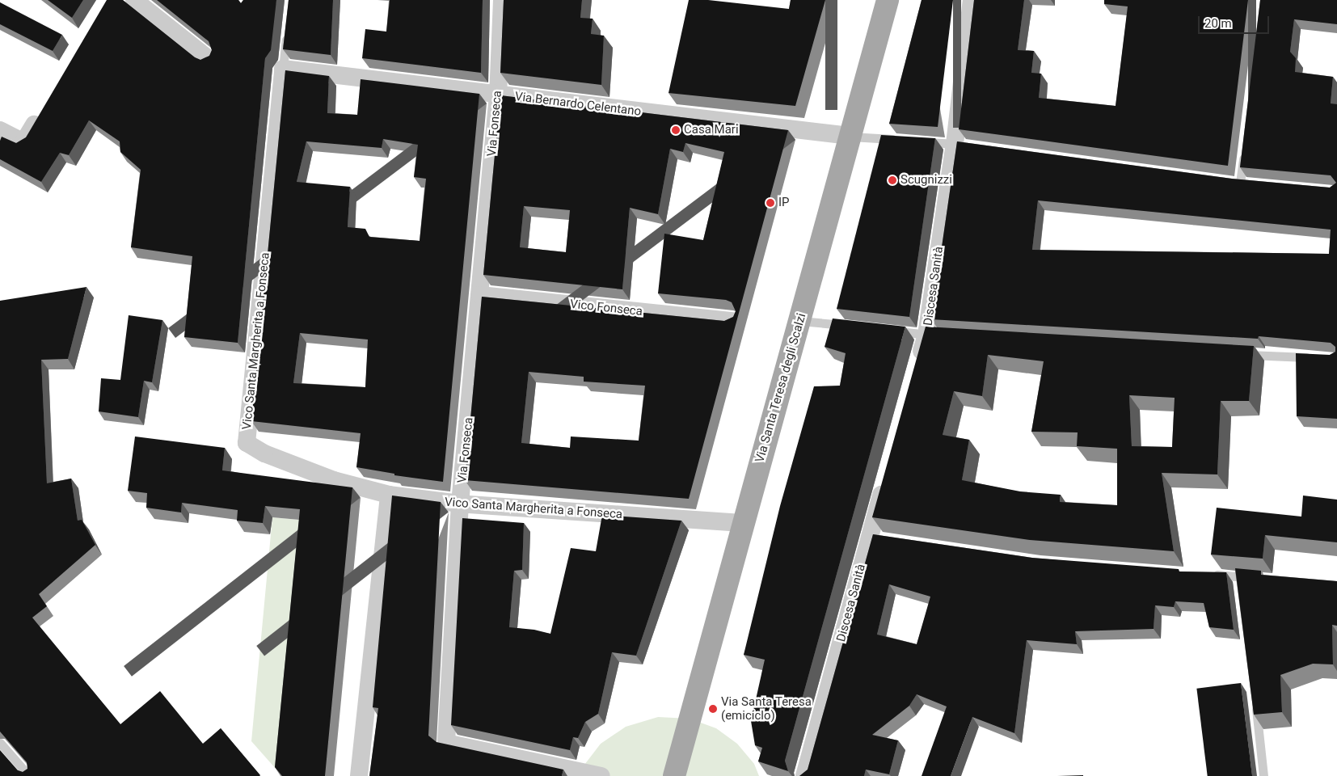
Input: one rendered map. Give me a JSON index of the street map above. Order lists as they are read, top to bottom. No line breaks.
{"streets":{"main road":["Via Santa Teresa degli Scalzi"],"street":["Via Bernardo Celentano","Via Fonseca","Discesa Sanità","Vico Fonseca","Vico Santa Margherita a Fonseca"]},"crossings":[["Via Bernardo Celentano","Via Fonseca"],["Via Bernardo Celentano","Vico Santa Margherita a Fonseca"],["Via Bernardo Celentano","Via Santa Teresa degli Scalzi"],["Via Fonseca","Vico Fonseca"],["Via Fonseca","Vico Santa Margherita a Fonseca"],["Vico Santa Margherita a Fonseca","Via Santa Teresa degli Scalzi"]],"places":["Casa Mari","Scugnizzi","IP","Via Santa Teresa (emiciclo)"],"scale_bar":"20 m"}
